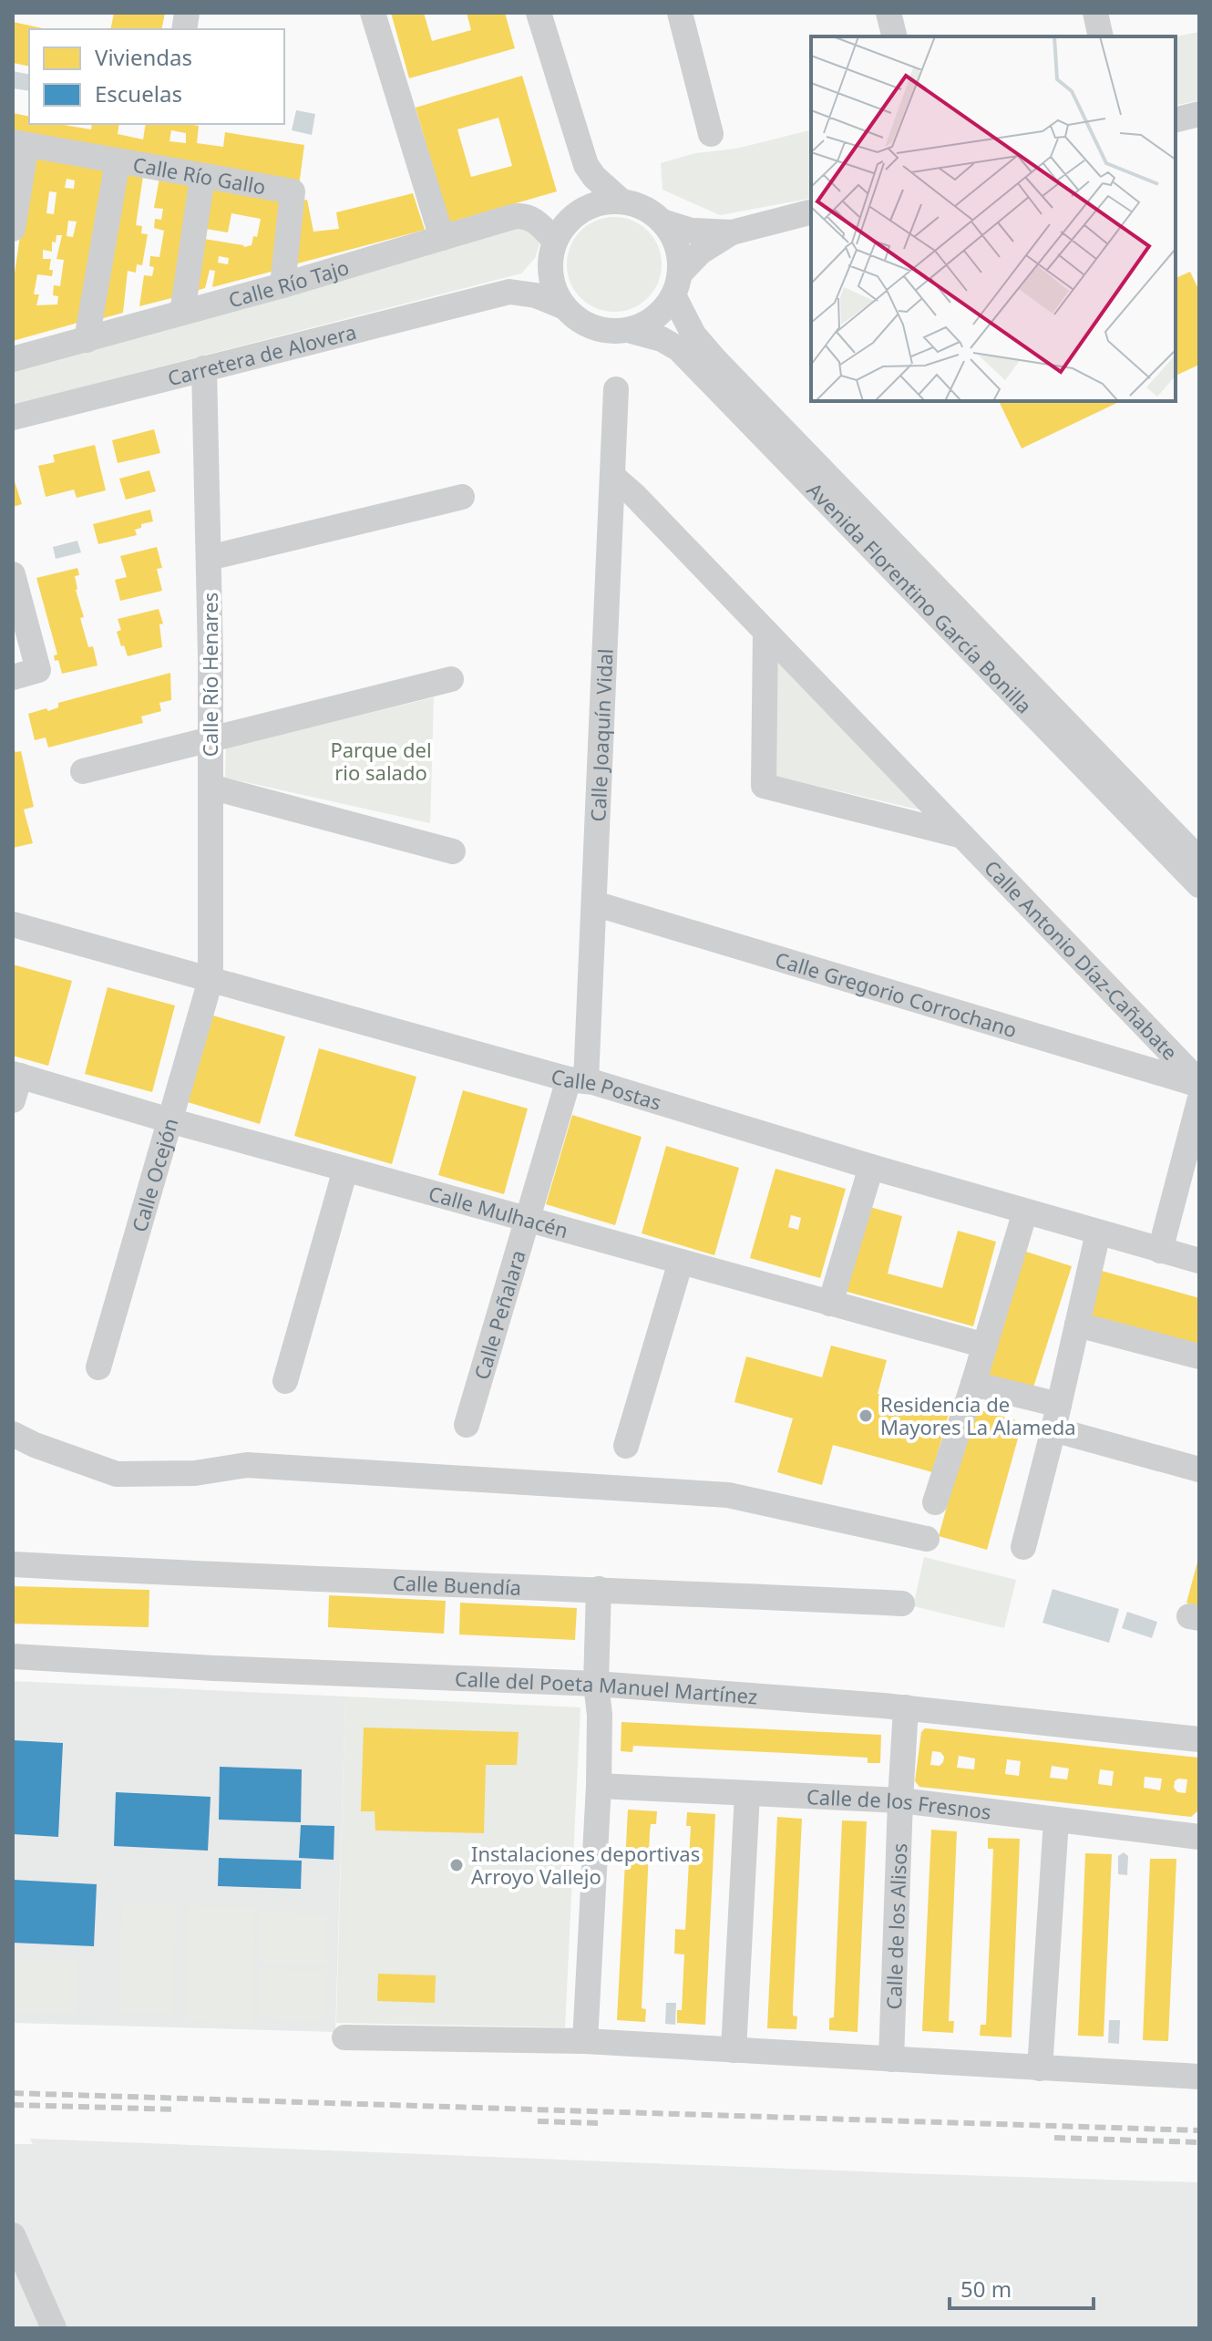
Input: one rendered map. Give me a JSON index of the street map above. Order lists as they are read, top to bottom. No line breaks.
{"streets":{"street":["Calle Río Gallo","Calle Río Tajo","Carretera de Alovera","Avenida Florentino García Bonilla","Calle Río Henares","Calle Joaquín Vidal","Calle Antonio Díaz-Cañabate","Calle Gregorio Corrochano","Calle Postas","Calle Ocejón","Calle Mulhacén","Calle Peñalara","Calle Buendía","Calle del Poeta Manuel Martínez","Calle de los Fresnos","Calle de los Alisos"]},"crossings":[["Calle Río Gallo","Calle Río Tajo"],["Calle Río Tajo","Carretera de Alovera"],["Calle Río Tajo","Avenida Florentino García Bonilla"],["Carretera de Alovera","Avenida Florentino García Bonilla"],["Carretera de Alovera","Calle Río Henares"],["Calle Río Henares","Calle Postas"],["Calle Río Henares","Calle Ocejón"],["Calle Joaquín Vidal","Calle Antonio Díaz-Cañabate"],["Calle Joaquín Vidal","Calle Gregorio Corrochano"],["Calle Joaquín Vidal","Calle Postas"],["Calle Joaquín Vidal","Calle Peñalara"],["Calle Antonio Díaz-Cañabate","Calle Gregorio Corrochano"],["Calle Postas","Calle Ocejón"],["Calle Postas","Calle Peñalara"],["Calle Ocejón","Calle Mulhacén"],["Calle Mulhacén","Calle Peñalara"],["Calle del Poeta Manuel Martínez","Calle de los Alisos"],["Calle de los Fresnos","Calle de los Alisos"]],"parks":["Parque del rio salado"],"places":["Residencia de Mayores La Alameda","Instalaciones deportivas Arroyo Vallejo"],"legend":["Viviendas","Escuelas"],"scale_bar":"50 m"}
